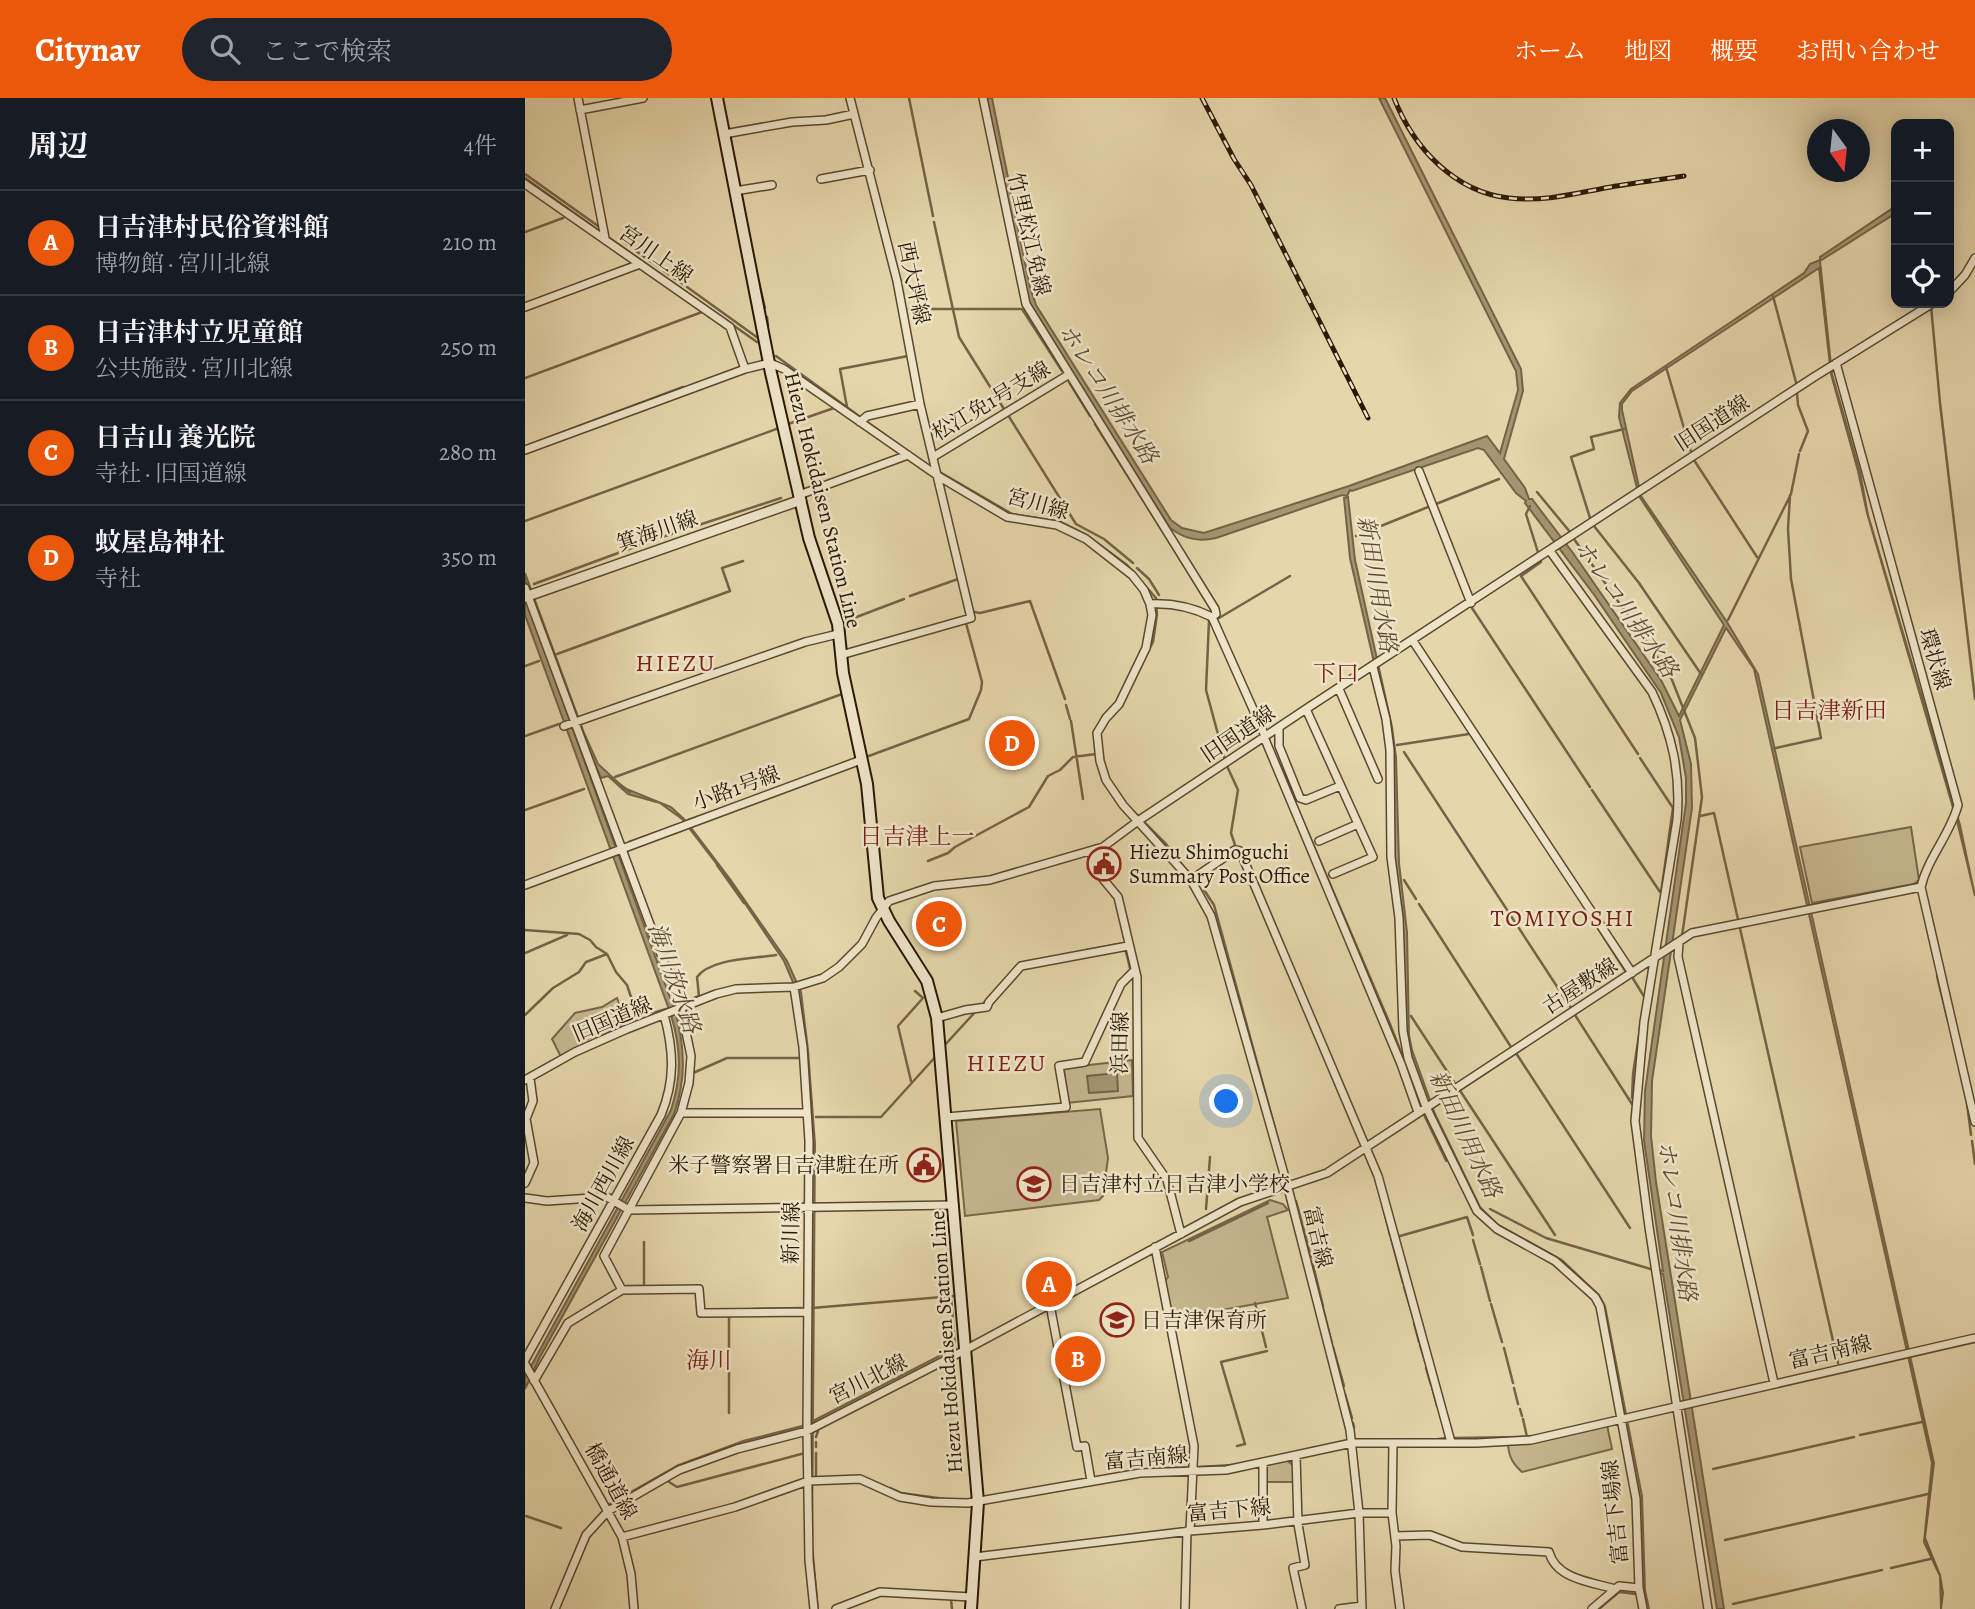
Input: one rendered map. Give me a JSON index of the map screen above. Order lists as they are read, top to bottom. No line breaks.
{"streets":{"main road":["Hiezu Hokidaisen Station Line"],"street":["竹里松江免線","宮川上線","西大坪線","松江免1号支線","旧国道線","宮川線","箕海川線","環状線","小路1号線","古屋敷線","浜田線","海川西川線","新川線","富吉線","富吉南線","宮川北線","橋通道線","富吉下線","富吉下場線"]},"crossings":[["竹里松江免線","松江免1号支線"],["西大坪線","松江免1号支線"],["西大坪線","Hiezu Hokidaisen Station Line"],["西大坪線","宮川線"],["旧国道線","Hiezu Hokidaisen Station Line"],["旧国道線","環状線"],["旧国道線","浜田線"],["旧国道線","海川西川線"],["旧国道線","新川線"],["旧国道線","富吉線"],["Hiezu Hokidaisen Station Line","宮川線"],["Hiezu Hokidaisen Station Line","箕海川線"],["Hiezu Hokidaisen Station Line","小路1号線"],["Hiezu Hokidaisen Station Line","富吉南線"],["Hiezu Hokidaisen Station Line","宮川北線"],["Hiezu Hokidaisen Station Line","富吉下線"],["環状線","古屋敷線"],["古屋敷線","富吉線"],["古屋敷線","宮川北線"],["古屋敷線","富吉下場線"],["浜田線","宮川北線"],["海川西川線","橋通道線"],["新川線","富吉南線"],["新川線","宮川北線"],["富吉線","富吉南線"],["富吉線","宮川北線"],["富吉線","富吉下線"],["富吉南線","橋通道線"],["富吉南線","富吉下場線"],["宮川北線","橋通道線"]],"districts":["HIEZU","下口","日吉津新田","日吉津上一","TOMIYOSHI","HIEZU","海川"],"water":["ホレコ川排水路","新田川用水路","海川放水路"],"places":{"public building":["Hiezu Shimoguchi Summary Post Office","米子警察署日吉津駐在所"],"school or university":["日吉津村立日吉津小学校","日吉津保育所"]},"north":"bottom","page":{"header":"Citynav","search":"ここで検索","nav":["ホーム","地図","概要","お問い合わせ"],"heading":["周辺","4件"],"map_buttons":["+","−"],"list":[{"mark":"A","name":"日吉津村民俗資料館","note":"博物館 · 宮川北線","value":"210 m"},{"mark":"B","name":"日吉津村立児童館","note":"公共施設 · 宮川北線","value":"250 m"},{"mark":"C","name":"日吉山 養光院","note":"寺社 · 旧国道線","value":"280 m"},{"mark":"D","name":"蚊屋島神社","note":"寺社","value":"350 m"}],"pins":["D","C","A","B"]}}
